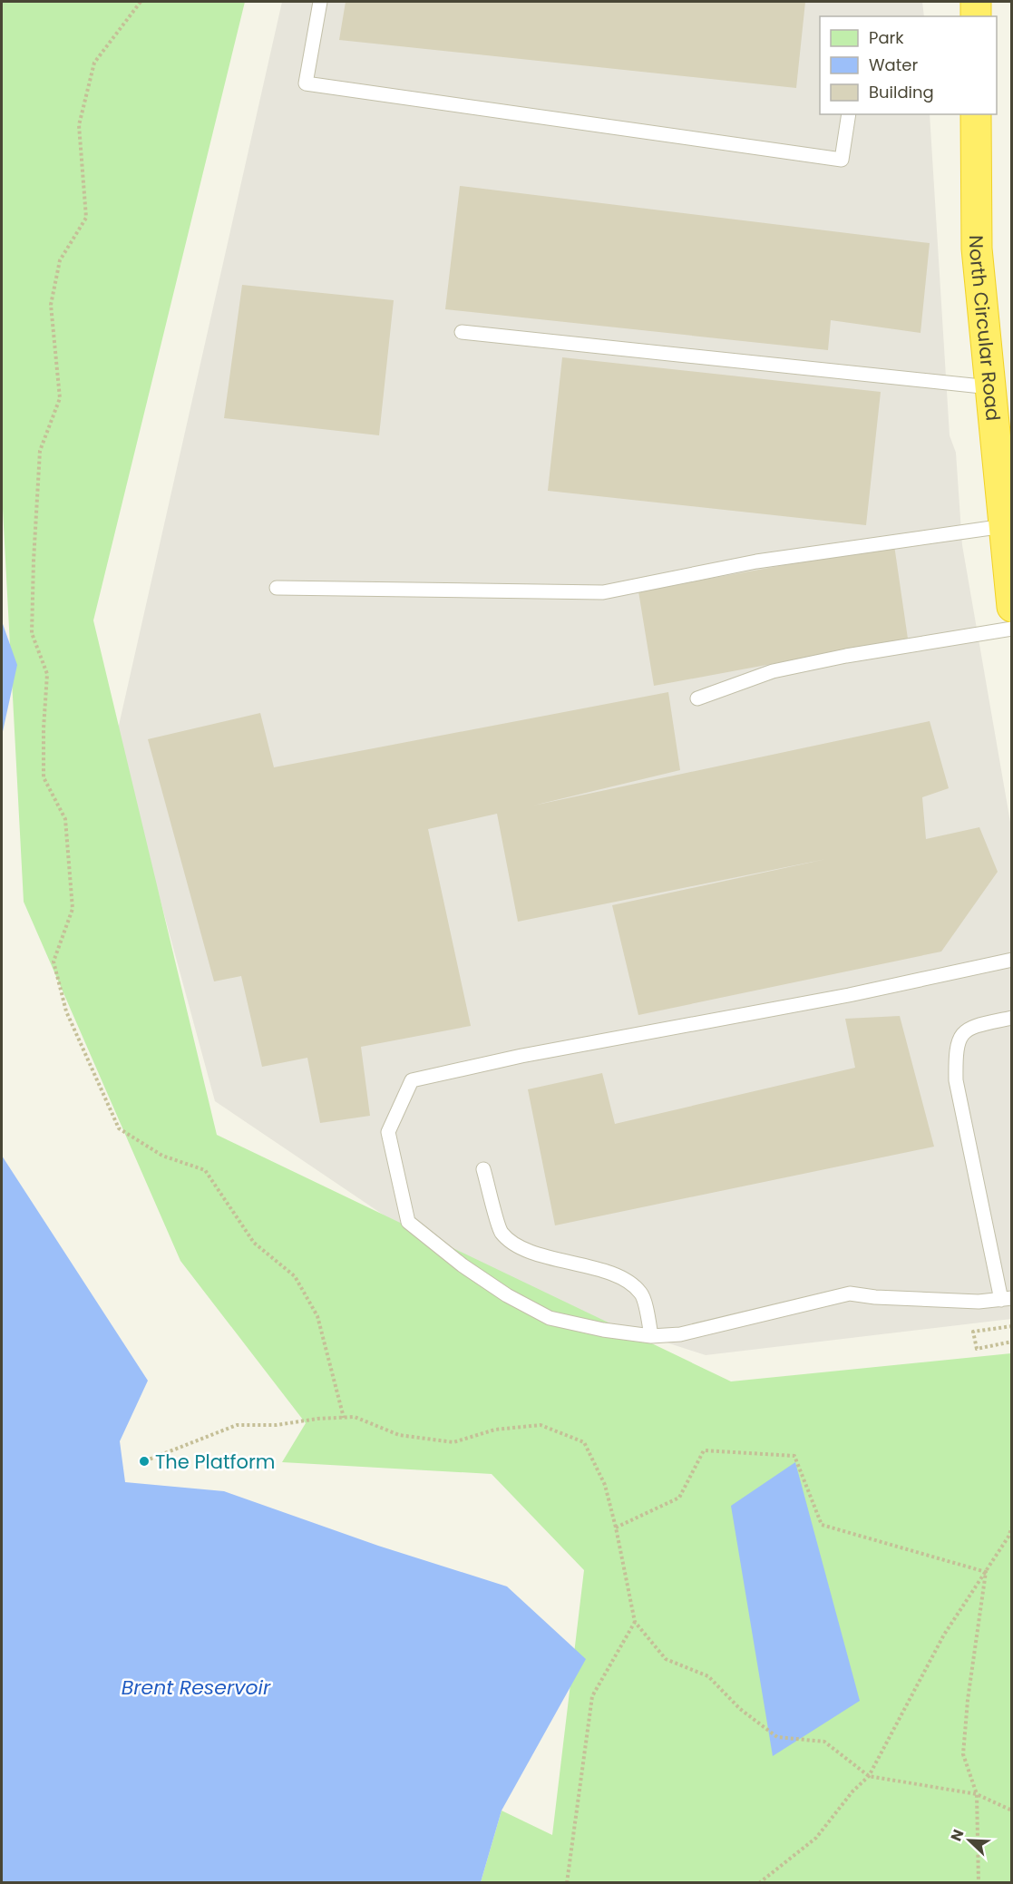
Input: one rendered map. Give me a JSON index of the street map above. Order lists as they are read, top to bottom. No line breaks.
{"streets":{"highway":["North Circular Road"]},"water":["Brent Reservoir"],"places":["The Platform"],"legend":["Park","Water","Building"],"north":"top left"}
